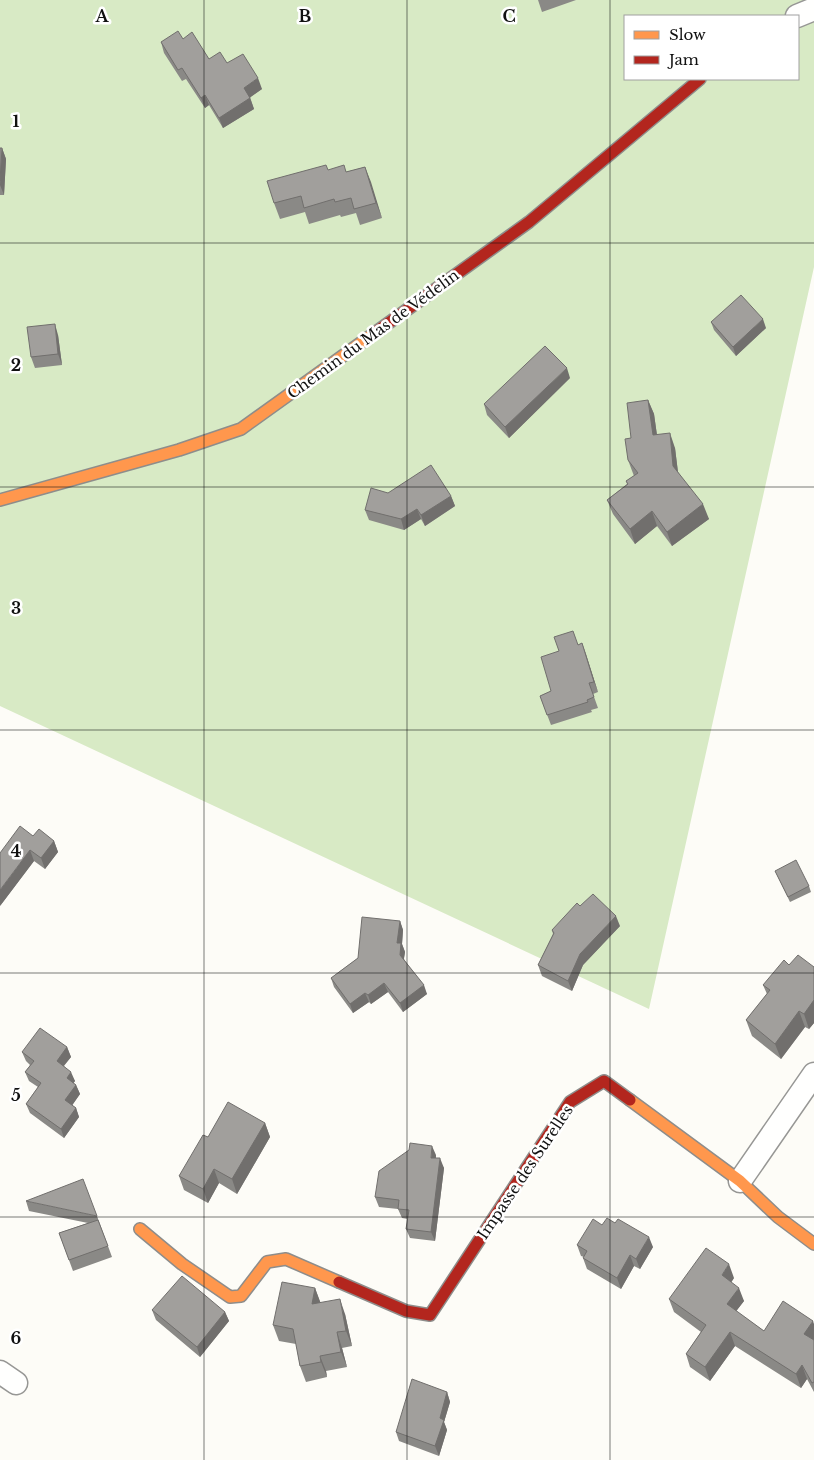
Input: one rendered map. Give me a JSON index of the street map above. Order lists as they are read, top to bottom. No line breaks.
{"streets":{"street":["Chemin du Mas de Védelin","Impasse des Surelles"]},"legend":["Slow","Jam"],"grid":{"columns":["A","B","C"],"rows":["1","2","3","4","5","6"]}}
